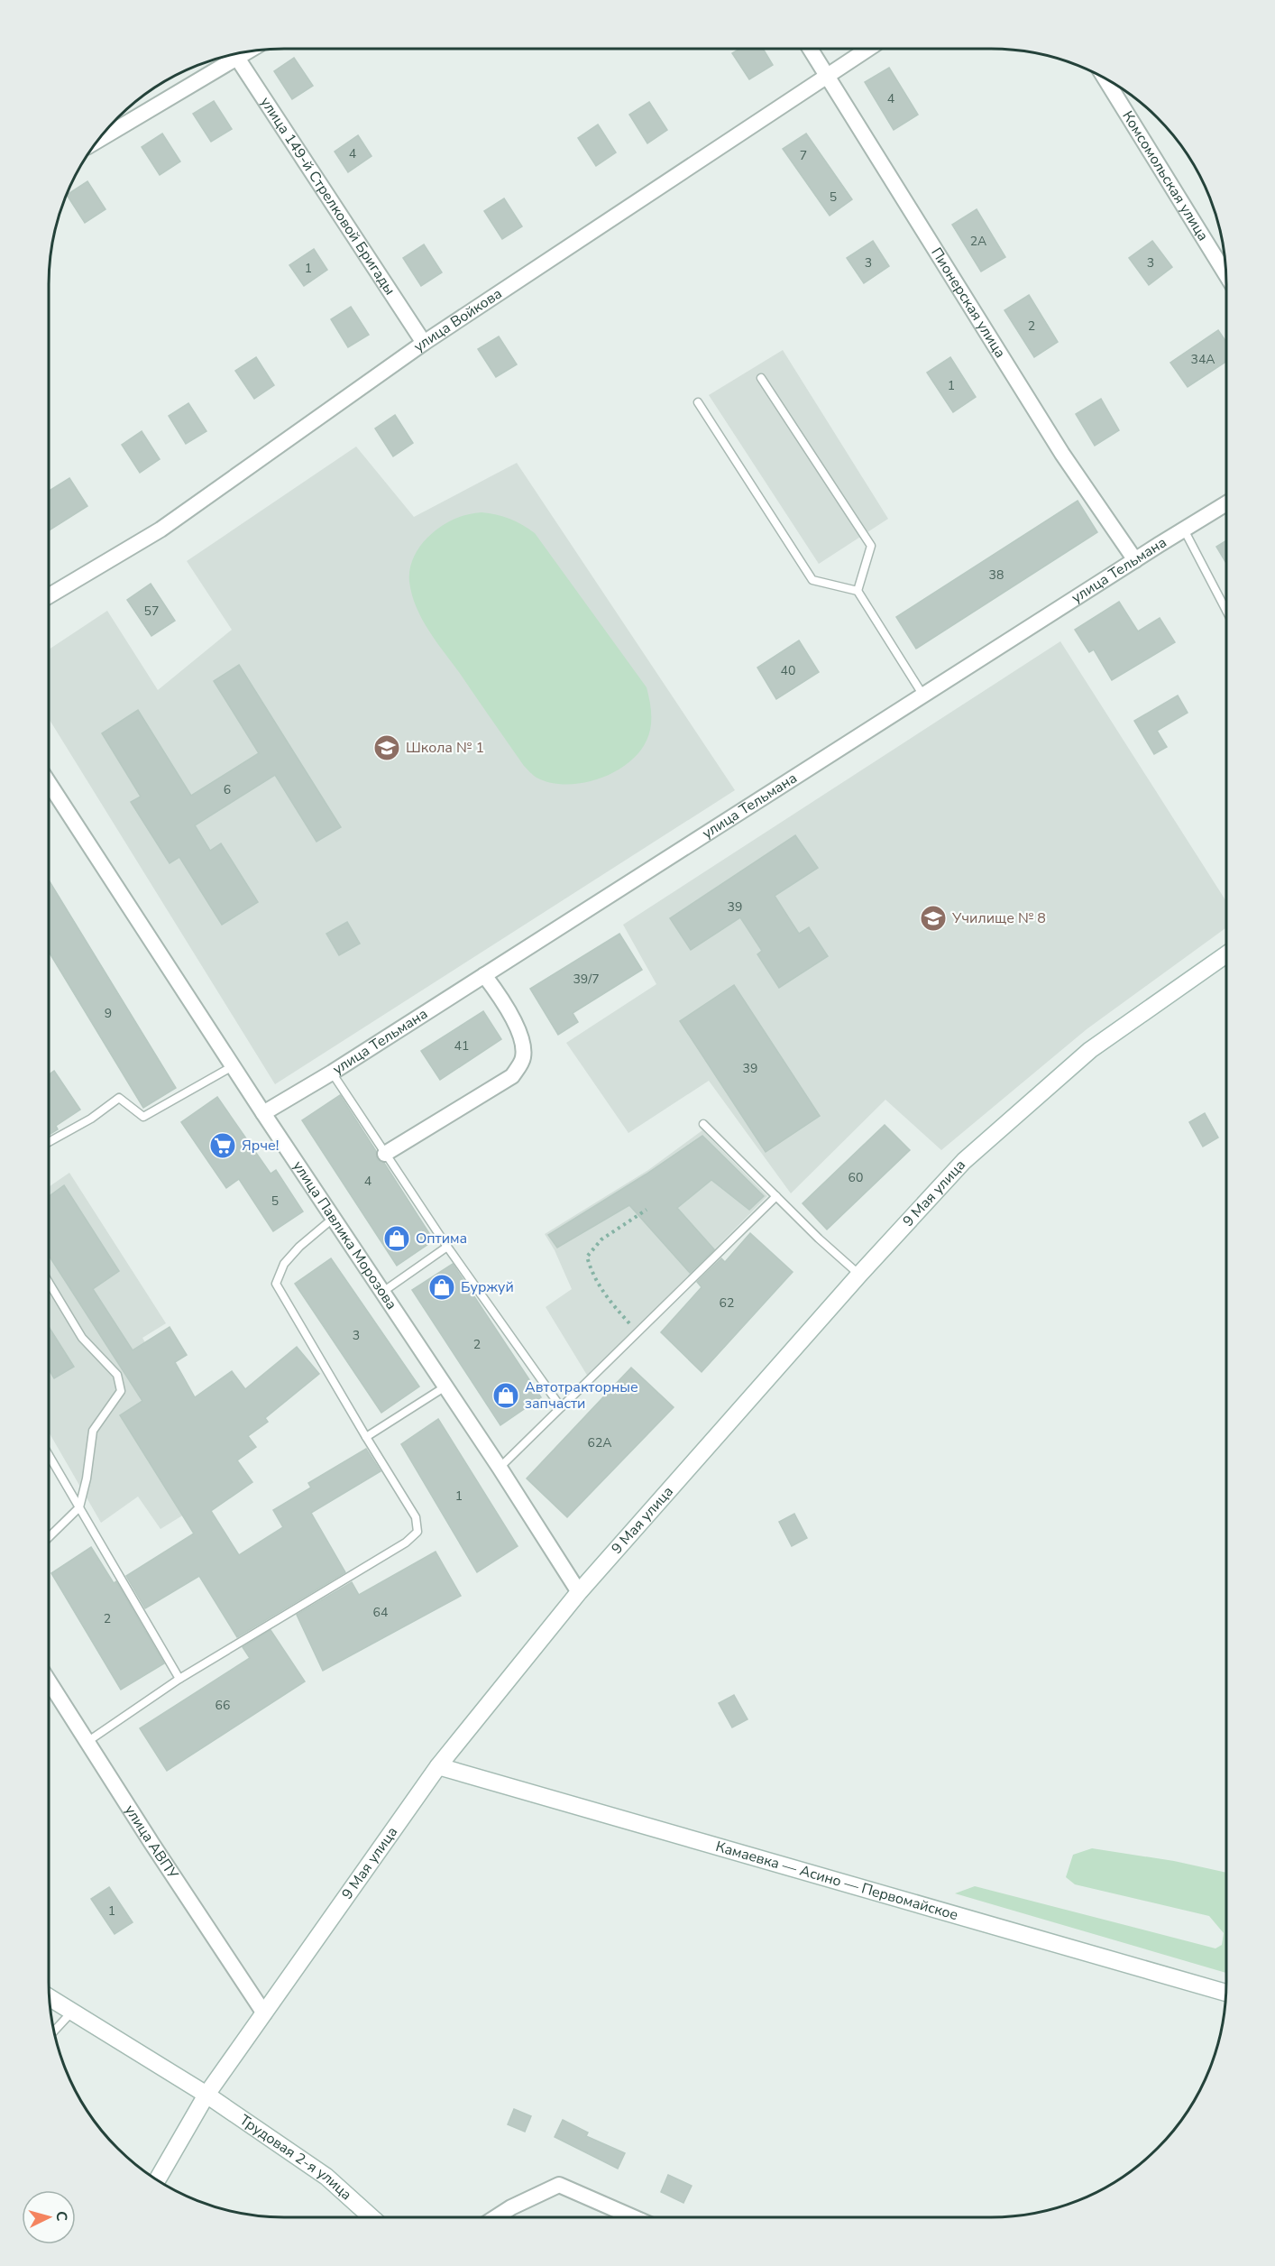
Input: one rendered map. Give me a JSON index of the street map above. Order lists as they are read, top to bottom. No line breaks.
{"streets":{"main road":["9 Мая улица","Камаевка — Асино — Первомайское","Трудовая 2-я улица"],"street":["Комсомольская улица","улица 149-й Стрелковой Бригады","Пионерская улица","улица Войкова","улица Тельмана","улица Павлика Морозова","улица АВПУ"]},"crossings":[["улица 149-й Стрелковой Бригады","улица Войкова"],["Пионерская улица","улица Войкова"],["Пионерская улица","улица Тельмана"],["улица Тельмана","улица Павлика Морозова"],["9 Мая улица","улица Павлика Морозова"],["9 Мая улица","улица АВПУ"],["9 Мая улица","Камаевка — Асино — Первомайское"],["9 Мая улица","Трудовая 2-я улица"]],"places":{"school or university":["Школа № 1","Училище № 8"],"supermarket":["Ярче!"],"shop":["Оптима","Буржуй","Автотракторные запчасти"]},"house_numbers":["4","4","7","5","2А","3","3","1","2","34А","1","38","57","40","6","39","39/7","9","41","39","60","4","5","62","3","2","62А","1","64","2","66","1"],"north":"right"}
